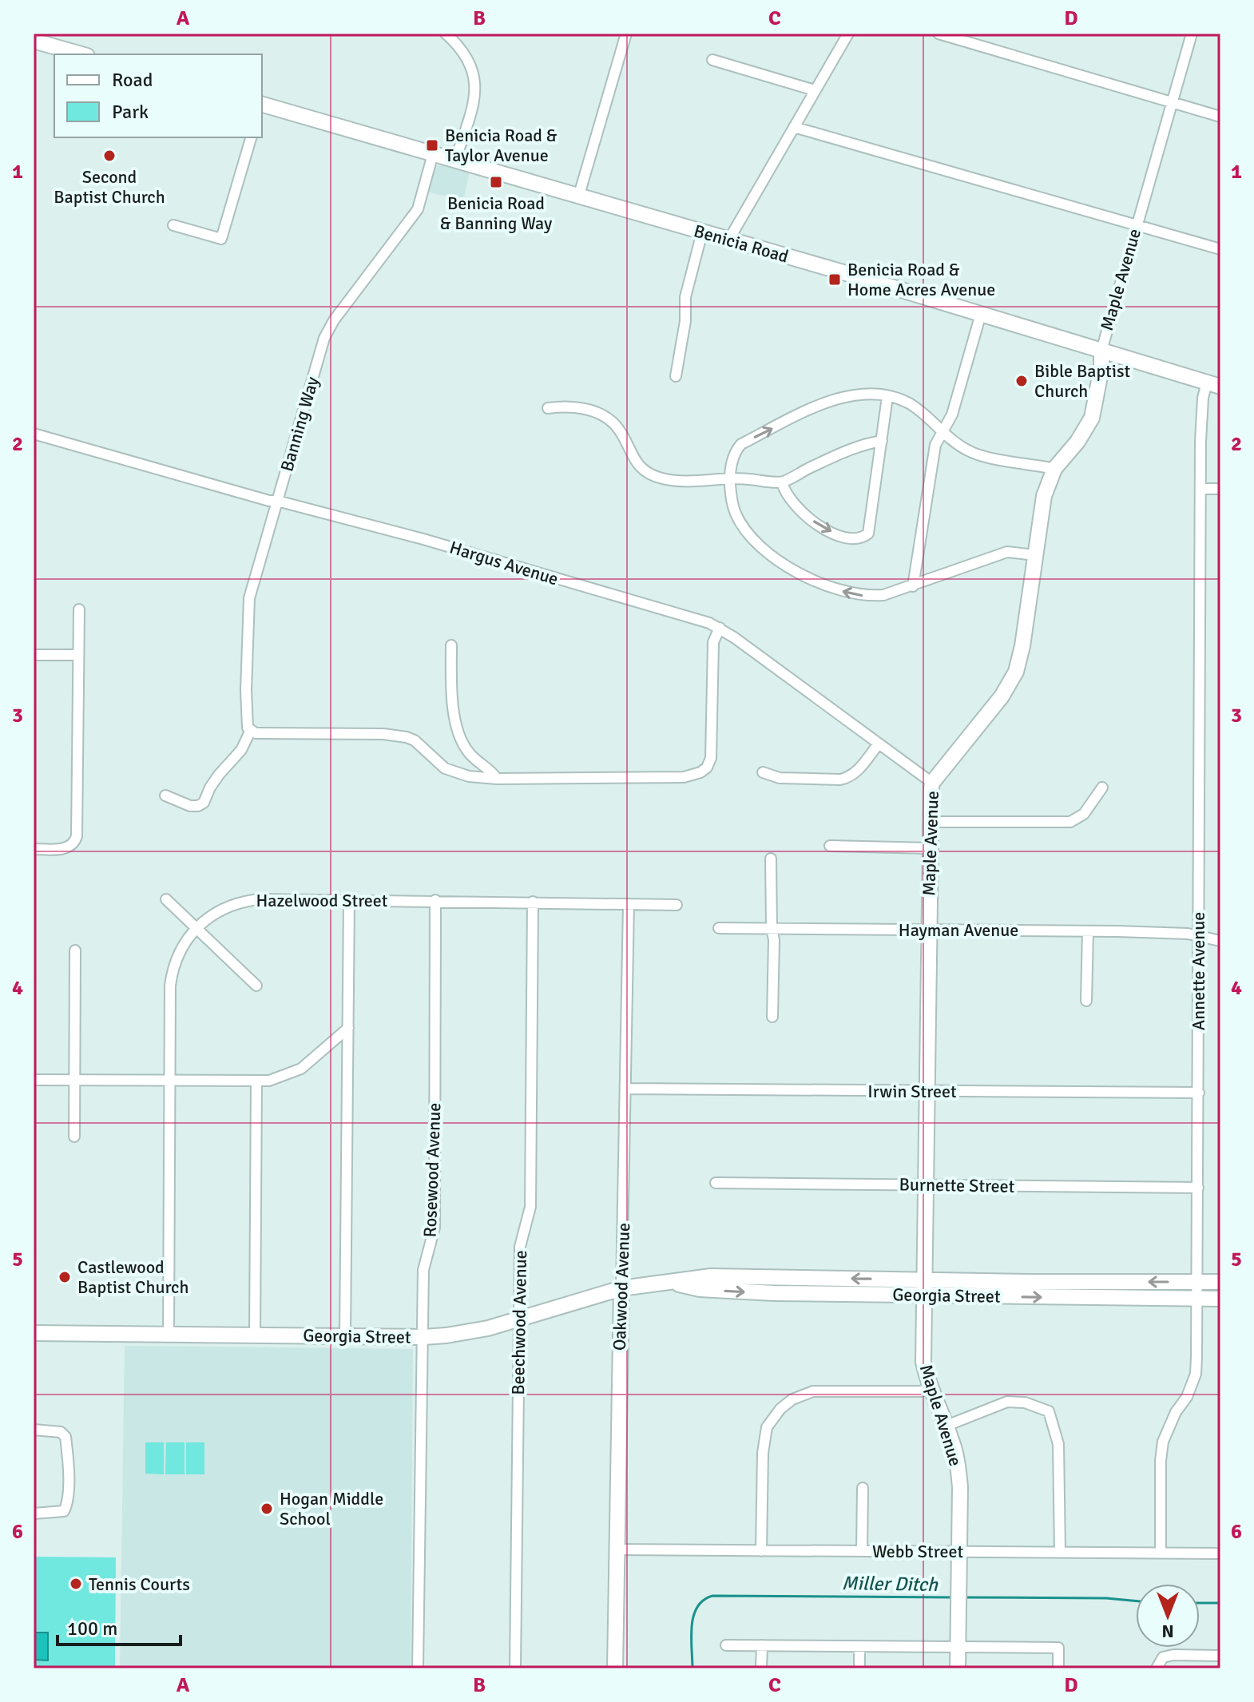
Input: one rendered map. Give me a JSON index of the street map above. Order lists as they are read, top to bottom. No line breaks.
{"streets":{"main road":["Benicia Road","Maple Avenue","Oakwood Avenue","Georgia Street"],"street":["Banning Way","Hargus Avenue","Hazelwood Street","Hayman Avenue","Annette Avenue","Irwin Street","Rosewood Avenue","Burnette Street","Beechwood Avenue","Webb Street"]},"crossings":[["Benicia Road","Maple Avenue"],["Benicia Road","Banning Way"],["Benicia Road","Annette Avenue"],["Maple Avenue","Hargus Avenue"],["Maple Avenue","Hayman Avenue"],["Maple Avenue","Irwin Street"],["Maple Avenue","Burnette Street"],["Maple Avenue","Georgia Street"],["Maple Avenue","Webb Street"],["Banning Way","Hargus Avenue"],["Hazelwood Street","Rosewood Avenue"],["Hazelwood Street","Oakwood Avenue"],["Hazelwood Street","Georgia Street"],["Hazelwood Street","Beechwood Avenue"],["Hayman Avenue","Annette Avenue"],["Annette Avenue","Irwin Street"],["Annette Avenue","Burnette Street"],["Annette Avenue","Georgia Street"],["Annette Avenue","Webb Street"],["Irwin Street","Oakwood Avenue"],["Rosewood Avenue","Georgia Street"],["Oakwood Avenue","Georgia Street"],["Oakwood Avenue","Webb Street"],["Georgia Street","Beechwood Avenue"]],"water":["Miller Ditch"],"places":{"transit":["Benicia Road & Taylor Avenue","Benicia Road & Banning Way","Benicia Road & Home Acres Avenue"],"other":["Second Baptist Church","Bible Baptist Church","Castlewood Baptist Church","Hogan Middle School","Tennis Courts"]},"legend":["Road","Park"],"scale_bar":"100 m","north":"bottom","grid":{"columns":["A","B","C","D"],"rows":["1","2","3","4","5","6"]}}
